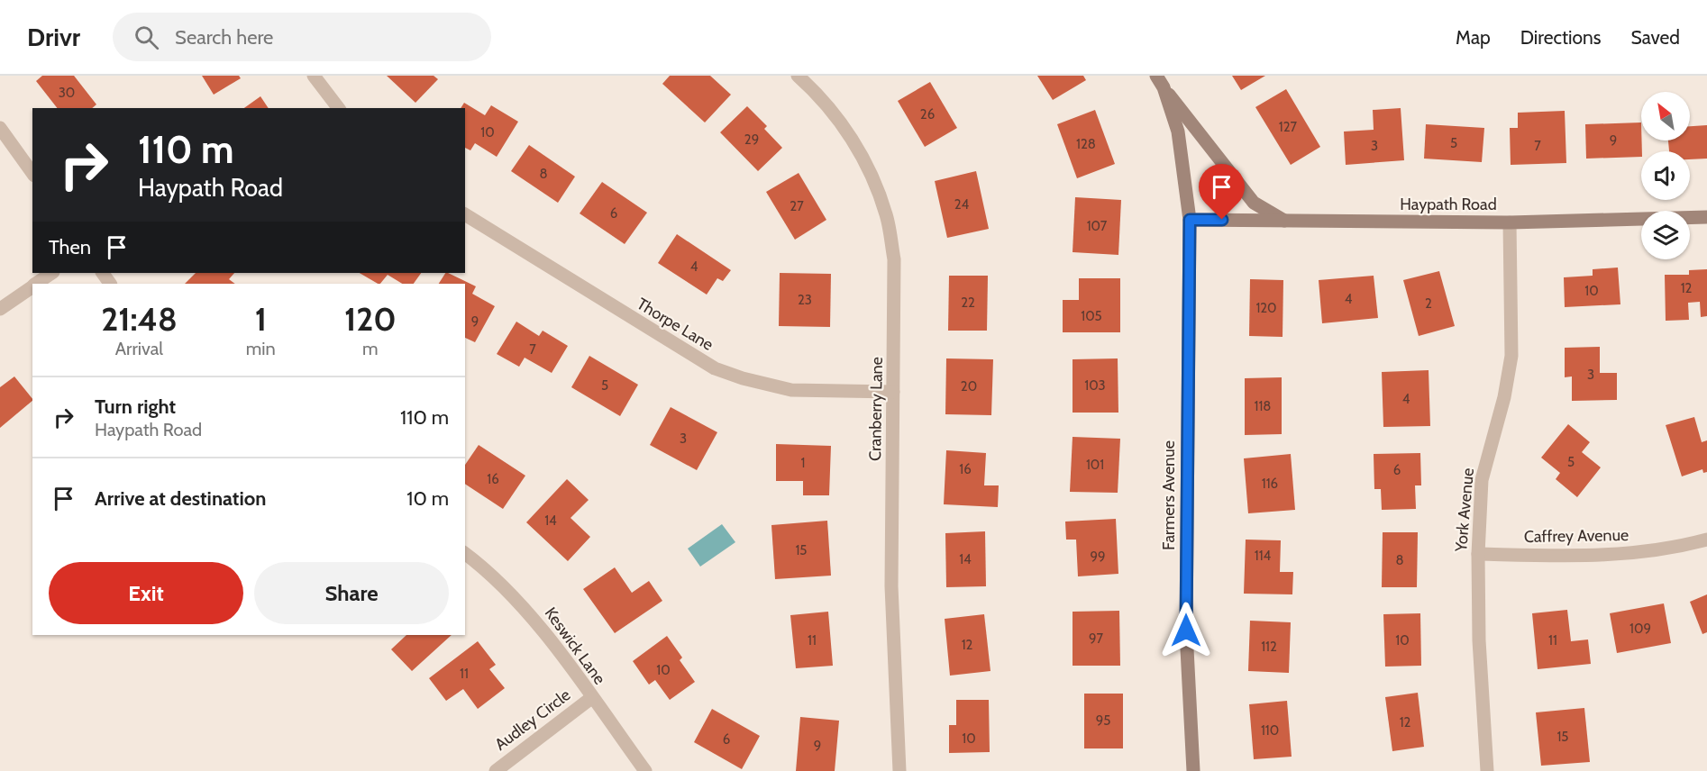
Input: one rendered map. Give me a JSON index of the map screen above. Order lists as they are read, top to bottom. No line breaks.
{"streets":{"street":["Haypath Road","Thorpe Lane","Cranberry Lane","Farmers Avenue","York Avenue","Caffrey Avenue","Keswick Lane","Audley Circle"]},"crossings":[["Haypath Road","Farmers Avenue"],["Haypath Road","York Avenue"],["Thorpe Lane","Cranberry Lane"],["York Avenue","Caffrey Avenue"],["Keswick Lane","Audley Circle"]],"house_numbers":["30","26","127","10","29","9","5","128","3","7","8","24","27","6","107","4","12","10","4","23","22","2","120","105","9","7","3","5","103","20","4","118","3","5","1","101","16","6","16","116","14","15","114","99","14","8","109","97","11","10","11","12","112","10","11","95","12","110","15","10","6","9"],"north":"top left","page":{"header":"Drivr","search":"Search here","nav":["Map","Directions","Saved"],"turn":["110 m","Haypath Road"],"then":"Then","eta":["21:48","Arrival","1","min","120","m"],"list":[{"name":"Turn right","note":"Haypath Road","value":"110 m"},{"name":"Arrive at destination","value":"10 m"}],"buttons":["Exit","Share"]}}
